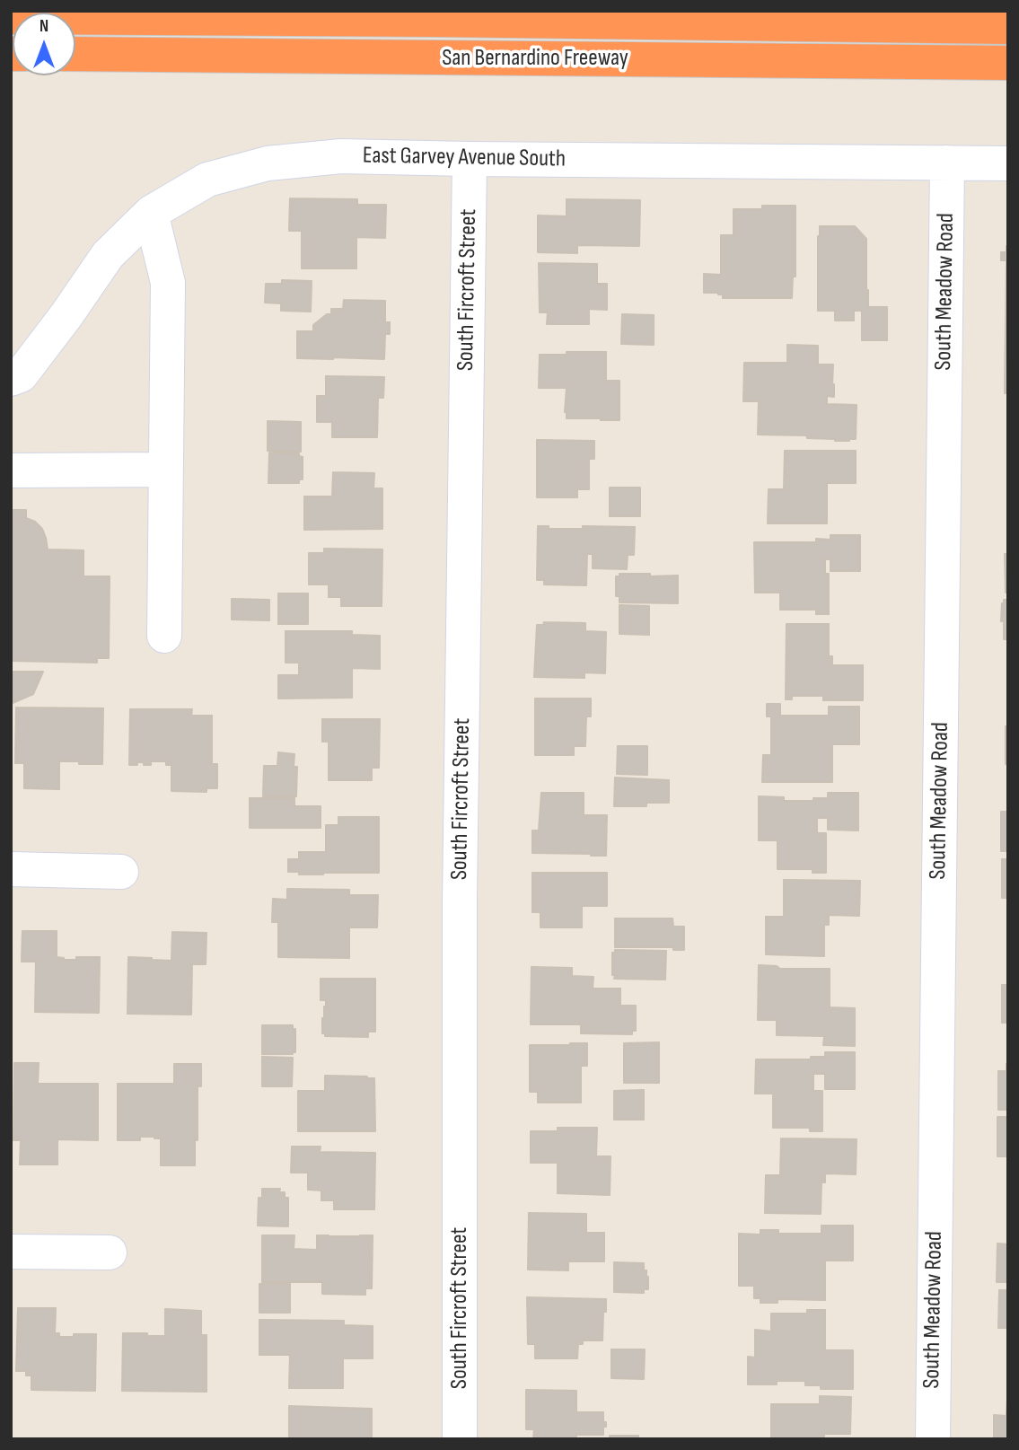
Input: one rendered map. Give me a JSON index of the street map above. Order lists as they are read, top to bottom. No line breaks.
{"streets":{"highway":["San Bernardino Freeway"],"street":["East Garvey Avenue South","South Fircroft Street","South Meadow Road"]},"crossings":[["East Garvey Avenue South","South Fircroft Street"],["East Garvey Avenue South","South Meadow Road"]],"north":"top"}
